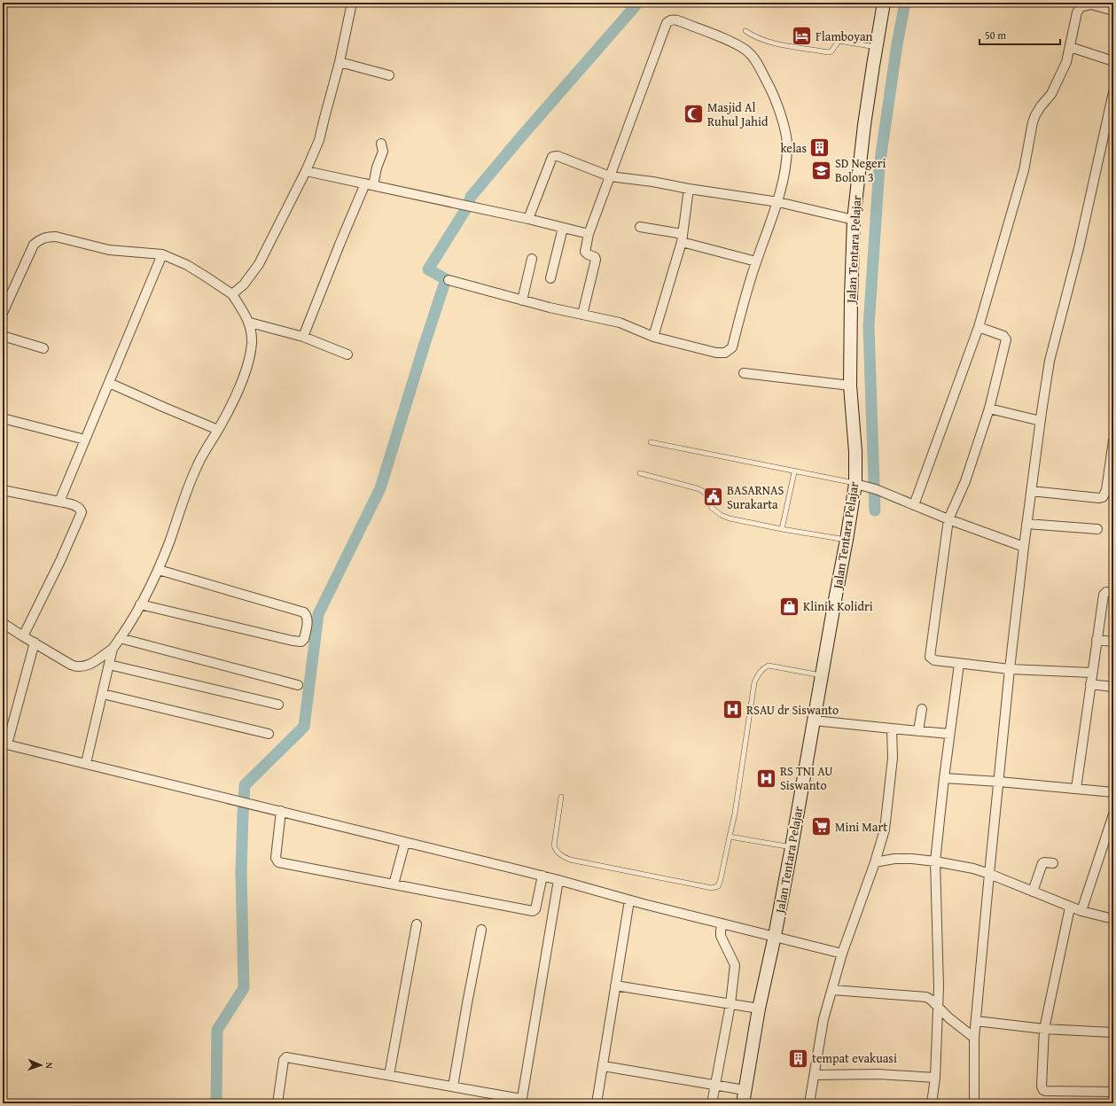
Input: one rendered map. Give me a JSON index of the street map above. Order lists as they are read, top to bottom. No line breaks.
{"streets":{"main road":["Jalan Tentara Pelajar"]},"places":{"hotel":["Flamboyan"],"mosque":["Masjid Al Ruhul Jahid"],"building":["kelas","tempat evakuasi"],"school or university":["SD Negeri Bolon 3"],"public building":["BASARNAS Surakarta"],"shop":["Klinik Kolidri"],"hospital":["RSAU dr Siswanto","RS TNI AU Siswanto"],"supermarket":["Mini Mart"]},"scale_bar":"50 m","north":"right"}
